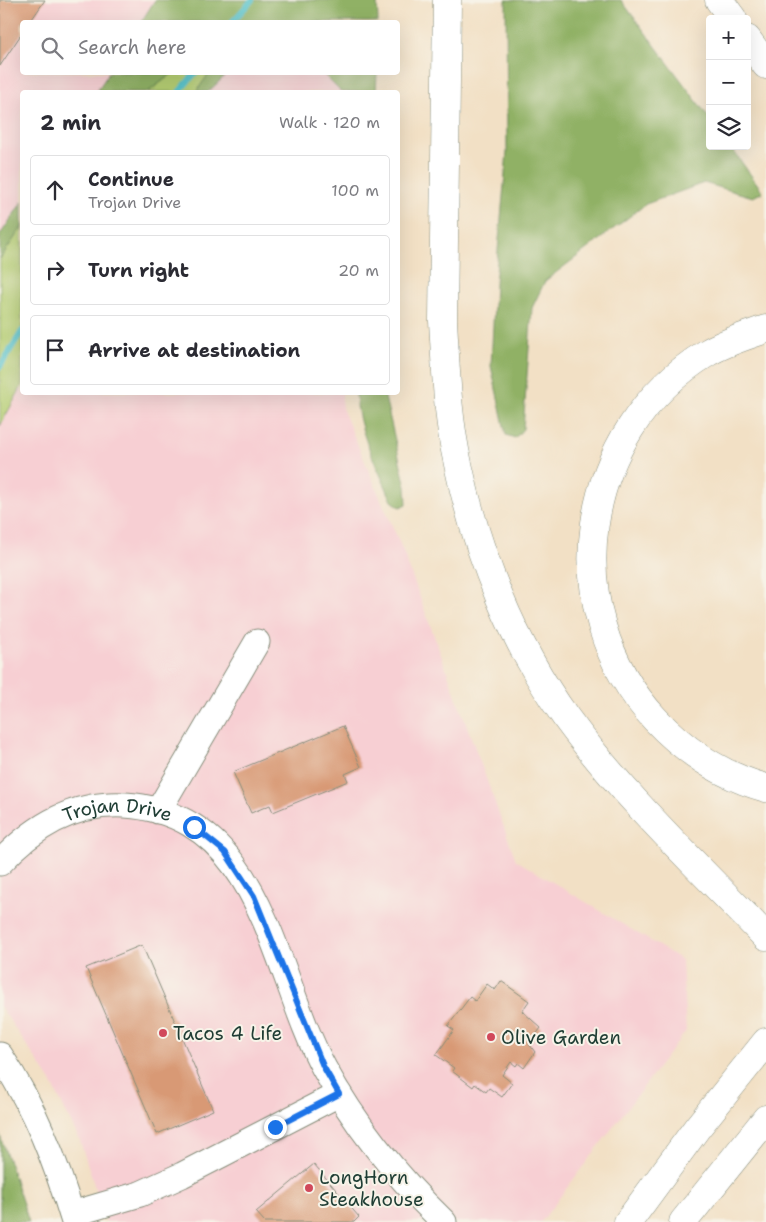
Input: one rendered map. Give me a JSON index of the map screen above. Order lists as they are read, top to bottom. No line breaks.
{"streets":{"street":["Trojan Drive"]},"places":["Tacos 4 Life","Olive Garden","LongHorn Steakhouse"],"page":{"map_buttons":["+","−"],"search":"Search here","heading":["2 min","Walk · 120 m"],"list":[["Continue","Trojan Drive","100 m"],["Turn right","20 m"],"Arrive at destination"]}}
